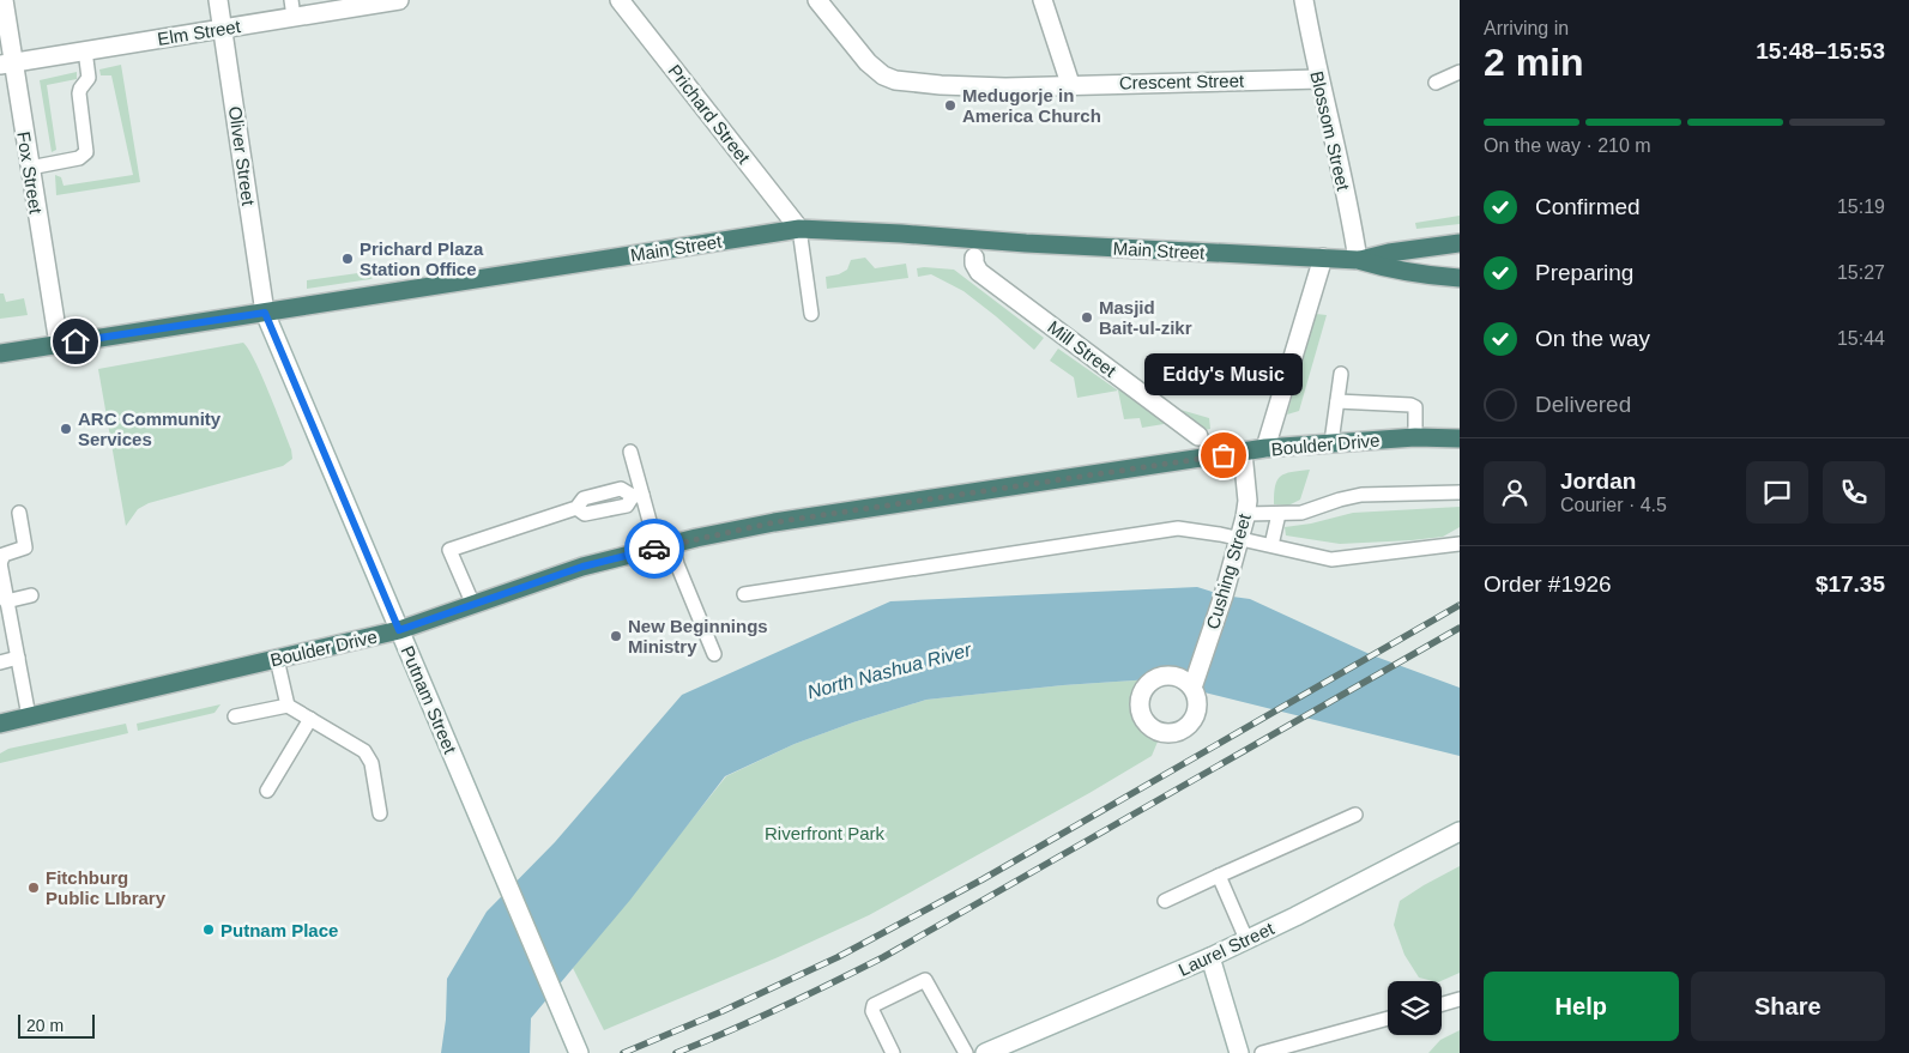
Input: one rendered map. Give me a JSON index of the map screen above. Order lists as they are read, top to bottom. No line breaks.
{"streets":{"highway":["Main Street","Boulder Drive"],"street":["Elm Street","Crescent Street","Prichard Street","Blossom Street","Oliver Street","Fox Street","Mill Street","Cushing Street","Putnam Street","Laurel Street"]},"crossings":[["Elm Street","Oliver Street"],["Elm Street","Fox Street"],["Crescent Street","Blossom Street"],["Prichard Street","Main Street"],["Blossom Street","Main Street"],["Oliver Street","Main Street"],["Oliver Street","Putnam Street"],["Fox Street","Main Street"],["Main Street","Putnam Street"],["Boulder Drive","Cushing Street"],["Boulder Drive","Putnam Street"]],"water":["North Nashua River"],"parks":["Riverfront Park"],"places":["Medugorje in America Church","Prichard Plaza Station Office","Masjid Bait-ul-zikr","ARC Community Services","Eddy's Music","New Beginnings Ministry","Fitchburg Public LIbrary","Putnam Place"],"scale_bar":"20 m","page":{"heading":["2 min","Arriving in","15:48–15:53"],"panel":["Jordan","Courier · 4.5","Order #1926","$17.35"],"bar":"On the way · 210 m","list":[["Confirmed","15:19"],["Preparing","15:27"],["On the way","15:44"],"Delivered"],"bubble":"Eddy's Music","buttons":["Help","Share"],"scale":"20 m"}}
